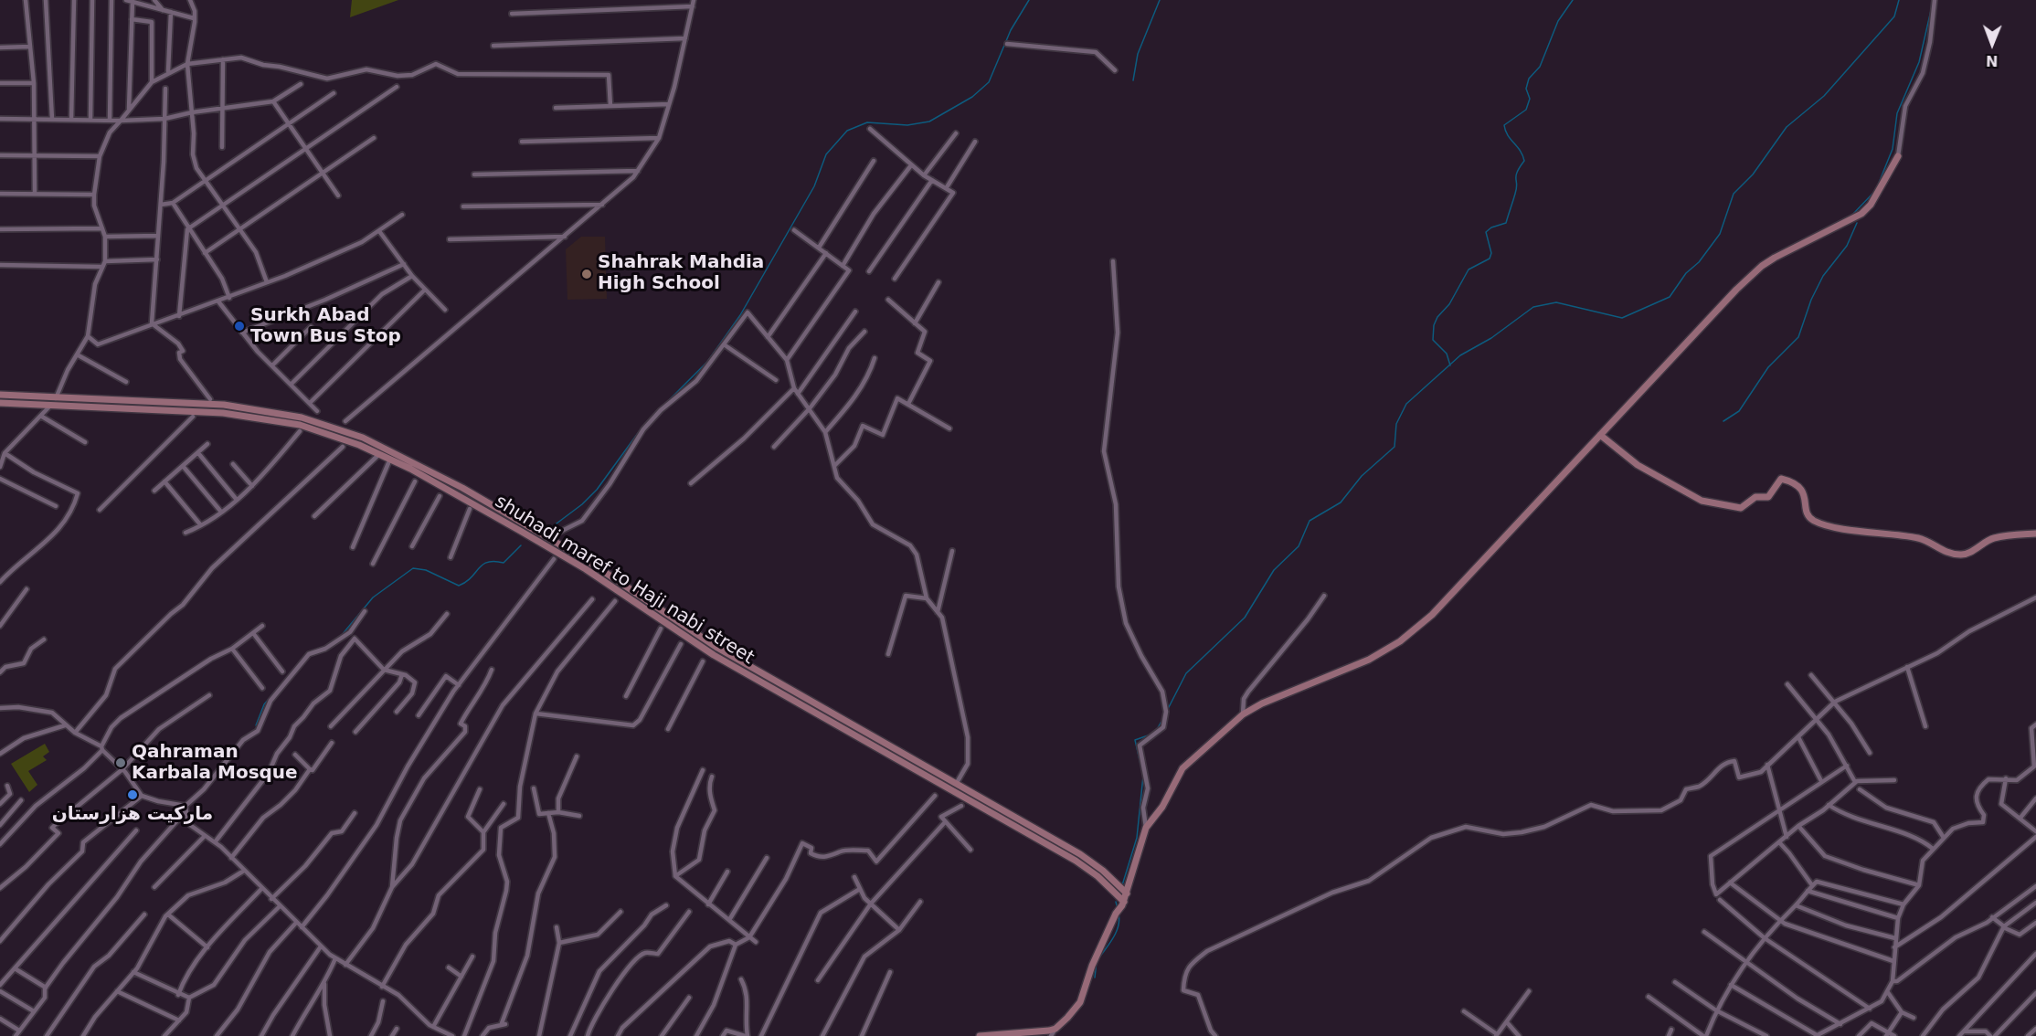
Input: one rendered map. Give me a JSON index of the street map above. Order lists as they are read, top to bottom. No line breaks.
{"streets":{"main road":["shuhadi maref to Haji nabi street"]},"places":["Shahrak Mahdia High School","Surkh Abad Town Bus Stop","Qahraman Karbala Mosque","مارکیت هزارستان"],"north":"bottom"}
